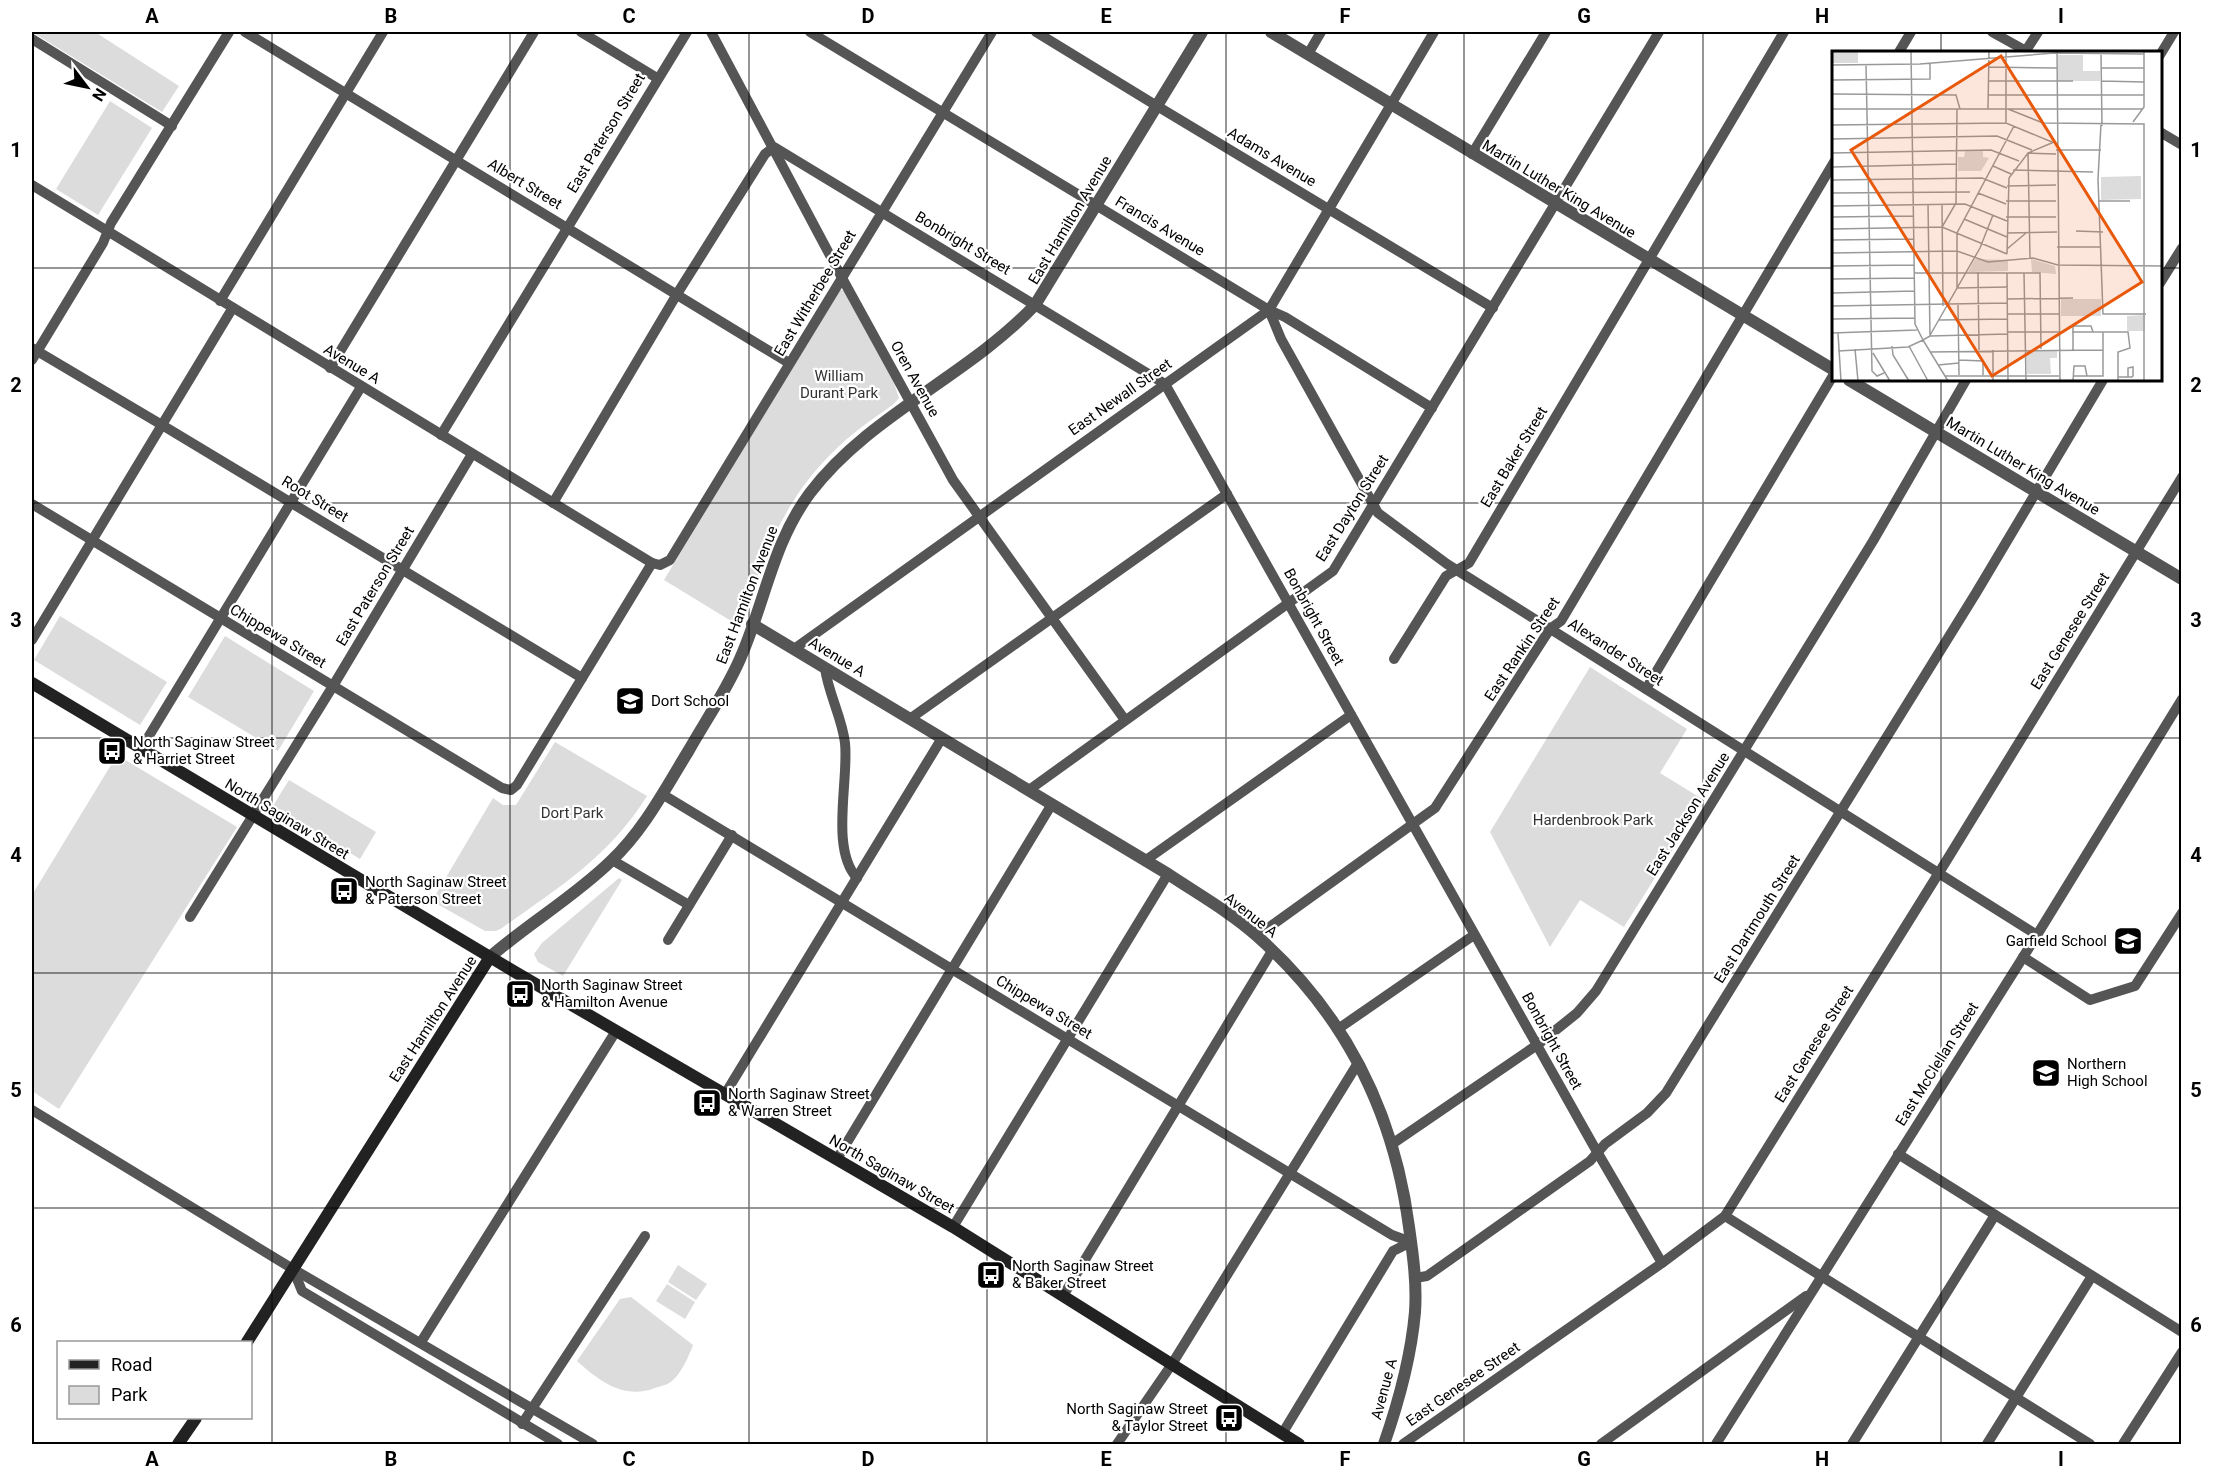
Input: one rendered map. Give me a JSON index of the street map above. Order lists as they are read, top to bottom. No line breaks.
{"streets":{"main road":["East Hamilton Avenue","North Saginaw Street"],"street":["East Paterson Street","Adams Avenue","Albert Street","Martin Luther King Avenue","Francis Avenue","Bonbright Street","East Witherbee Street","Avenue A","Oren Avenue","East Newall Street","East Baker Street","Root Street","East Dayton Street","East Genesee Street","Chippewa Street","East Rankin Street","Alexander Street","East Jackson Avenue","East Dartmouth Street","East McClellan Street"]},"crossings":[["East Paterson Street","Albert Street"],["East Paterson Street","Avenue A"],["East Paterson Street","Root Street"],["East Paterson Street","Chippewa Street"],["East Paterson Street","North Saginaw Street"],["Adams Avenue","East Hamilton Avenue"],["Adams Avenue","East Newall Street"],["Adams Avenue","East Dayton Street"],["Albert Street","East Witherbee Street"],["Martin Luther King Avenue","East Newall Street"],["Martin Luther King Avenue","East Baker Street"],["Martin Luther King Avenue","East Dayton Street"],["Martin Luther King Avenue","East Genesee Street"],["Martin Luther King Avenue","East Rankin Street"],["Martin Luther King Avenue","East Jackson Avenue"],["Martin Luther King Avenue","East Dartmouth Street"],["East Hamilton Avenue","Francis Avenue"],["East Hamilton Avenue","Bonbright Street"],["East Hamilton Avenue","Avenue A"],["East Hamilton Avenue","Oren Avenue"],["East Hamilton Avenue","Chippewa Street"],["East Hamilton Avenue","North Saginaw Street"],["Francis Avenue","East Witherbee Street"],["Francis Avenue","East Newall Street"],["Francis Avenue","East Dayton Street"],["Francis Avenue","Alexander Street"],["Bonbright Street","East Witherbee Street"],["Bonbright Street","Oren Avenue"],["Bonbright Street","East Newall Street"],["Bonbright Street","East Dayton Street"],["Bonbright Street","East Genesee Street"],["Bonbright Street","East Rankin Street"],["Bonbright Street","East Jackson Avenue"],["Bonbright Street","East Dartmouth Street"],["East Witherbee Street","Avenue A"],["East Witherbee Street","Oren Avenue"],["East Witherbee Street","Root Street"],["East Witherbee Street","Chippewa Street"],["Avenue A","East Newall Street"],["Avenue A","East Dayton Street"],["Avenue A","Chippewa Street"],["Avenue A","East Rankin Street"],["Avenue A","East Jackson Avenue"],["Avenue A","East Dartmouth Street"],["Oren Avenue","East Newall Street"],["Oren Avenue","East Dayton Street"],["East Newall Street","Alexander Street"],["East Baker Street","Alexander Street"],["East Dayton Street","Alexander Street"],["East Genesee Street","Alexander Street"],["East Rankin Street","Alexander Street"],["Alexander Street","East Jackson Avenue"],["Alexander Street","East Dartmouth Street"],["Alexander Street","East McClellan Street"]],"parks":["William Durant Park","Dort Park","Hardenbrook Park"],"places":{"school or university":["Dort School","Garfield School","Northern High School"],"bus stop":["North Saginaw Street & Harriet Street","North Saginaw Street & Paterson Street","North Saginaw Street & Hamilton Avenue","North Saginaw Street & Warren Street","North Saginaw Street & Baker Street","North Saginaw Street & Taylor Street"]},"legend":["Road","Park"],"north":"bottom right","grid":{"columns":["A","B","C","D","E","F","G","H","I"],"rows":["1","2","3","4","5","6"]}}
